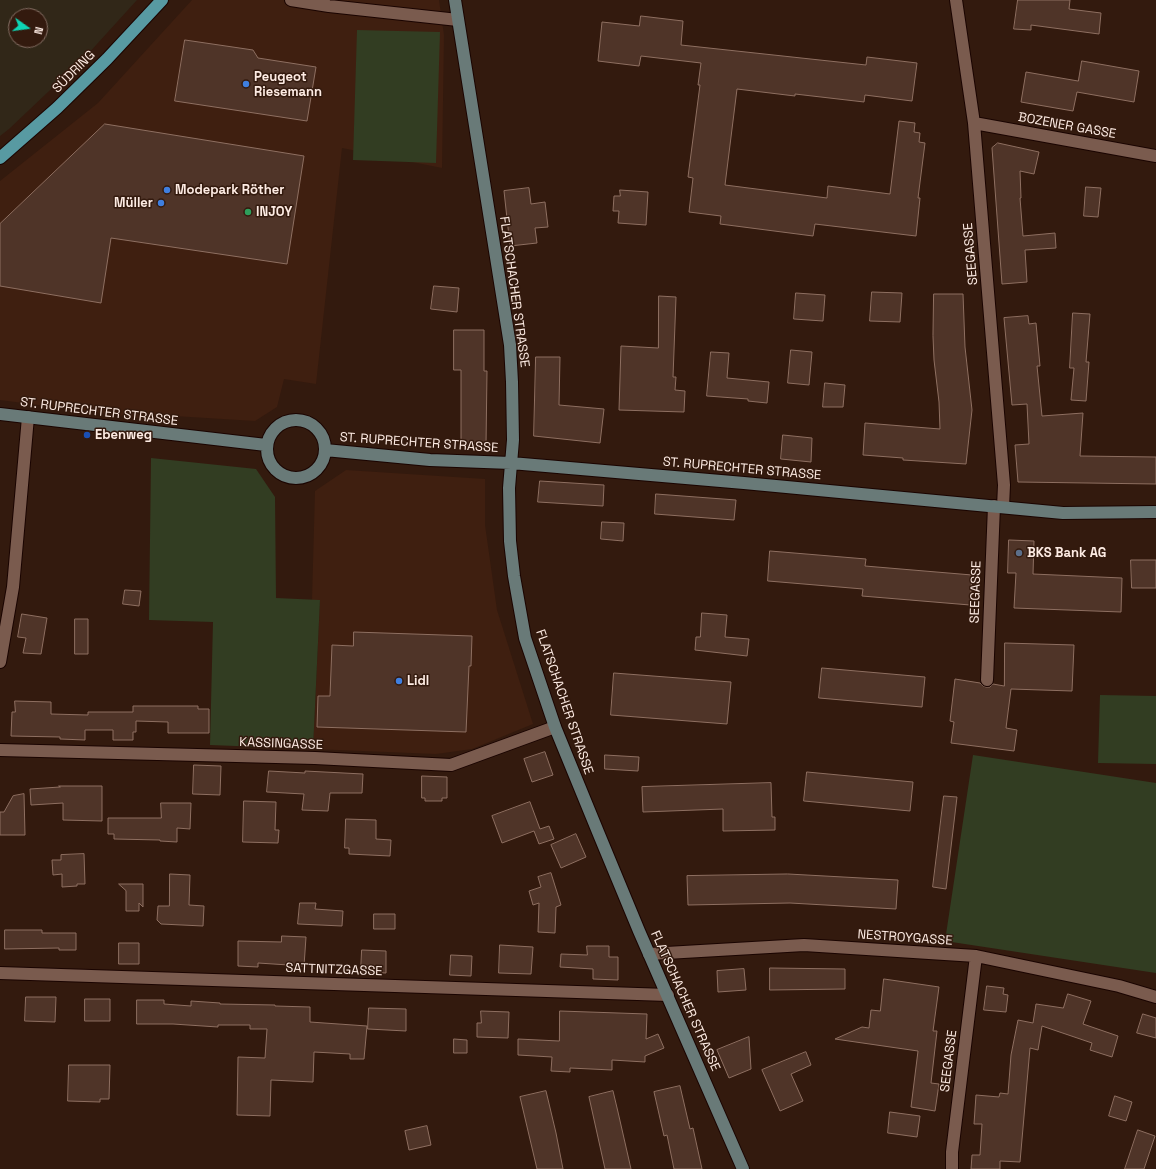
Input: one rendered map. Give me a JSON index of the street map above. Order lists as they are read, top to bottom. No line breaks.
{"streets":{"main road":["SÜDRING"],"street":["BOZENER GASSE","SEEGASSE","FLATSCHACHER STRASSE","ST. RUPRECHTER STRASSE","KASSINGASSE","NESTROYGASSE","SATTNITZGASSE"]},"crossings":[["BOZENER GASSE","SEEGASSE"],["SEEGASSE","ST. RUPRECHTER STRASSE"],["SEEGASSE","NESTROYGASSE"],["FLATSCHACHER STRASSE","ST. RUPRECHTER STRASSE"],["FLATSCHACHER STRASSE","KASSINGASSE"],["FLATSCHACHER STRASSE","NESTROYGASSE"],["FLATSCHACHER STRASSE","SATTNITZGASSE"]],"places":["Peugeot Riesemann","Modepark Röther","Müller","INJOY","Ebenweg","BKS Bank AG","Lidl"],"north":"right"}
